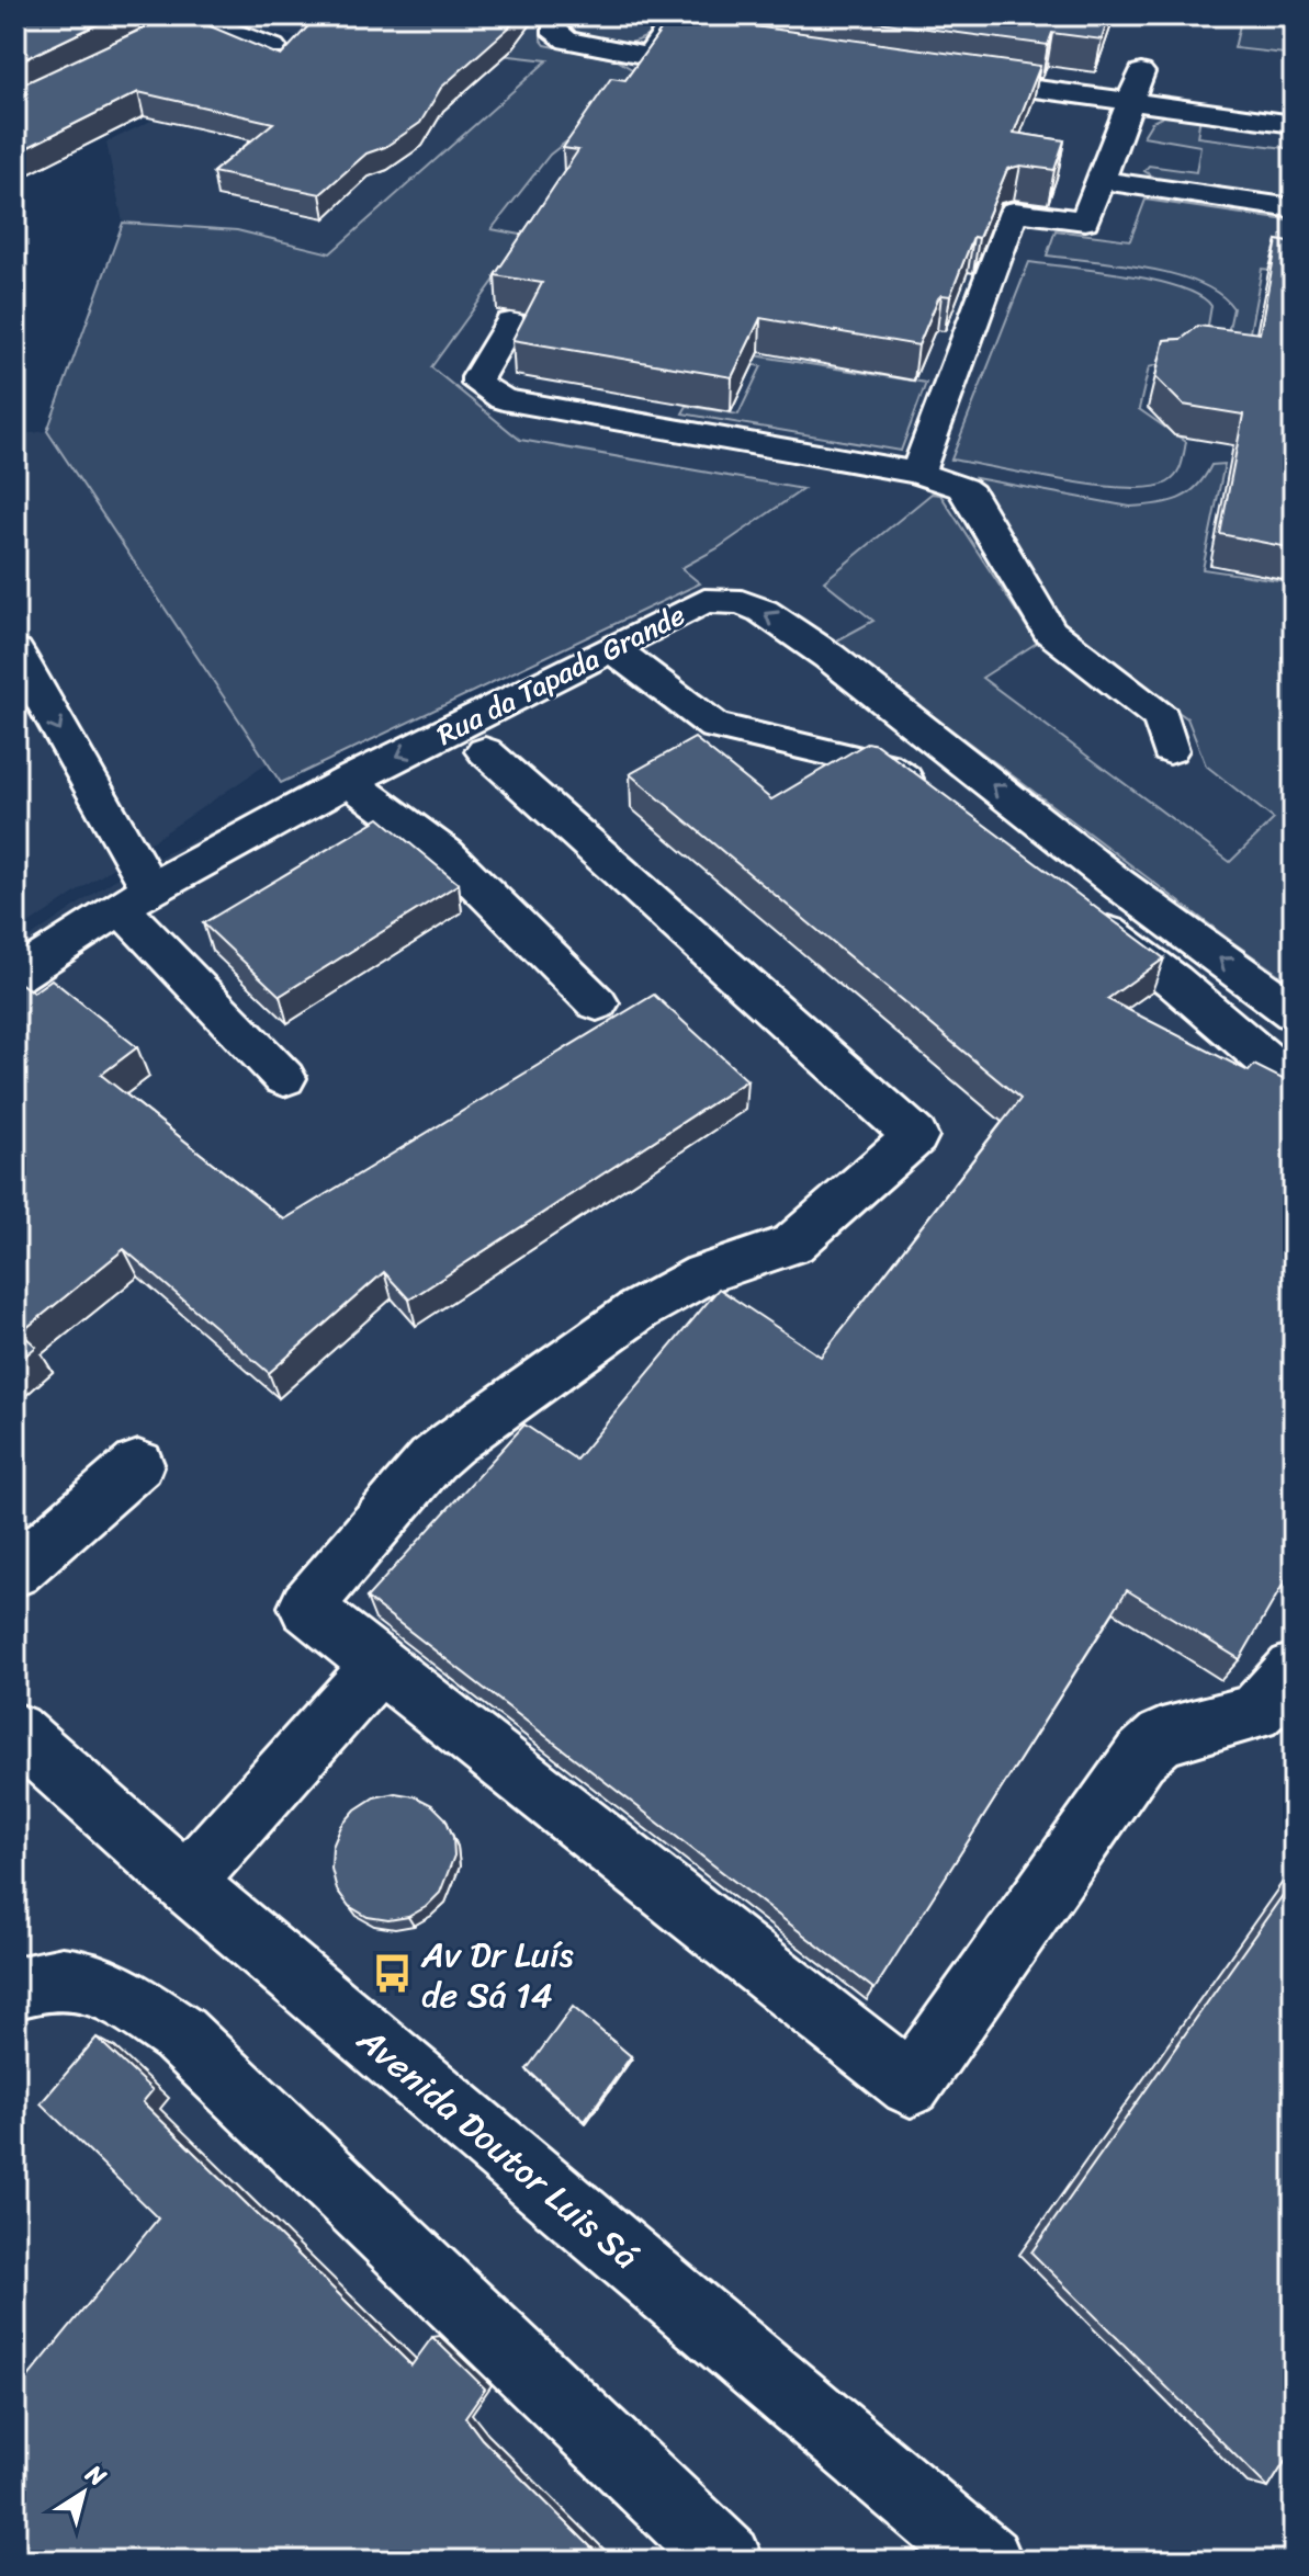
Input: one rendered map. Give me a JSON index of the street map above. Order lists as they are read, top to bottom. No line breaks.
{"streets":{"street":["Rua da Tapada Grande","Avenida Doutor Luis Sá"]},"places":{"bus stop":["Av Dr Luís de Sá 14"]},"north":"top right"}
